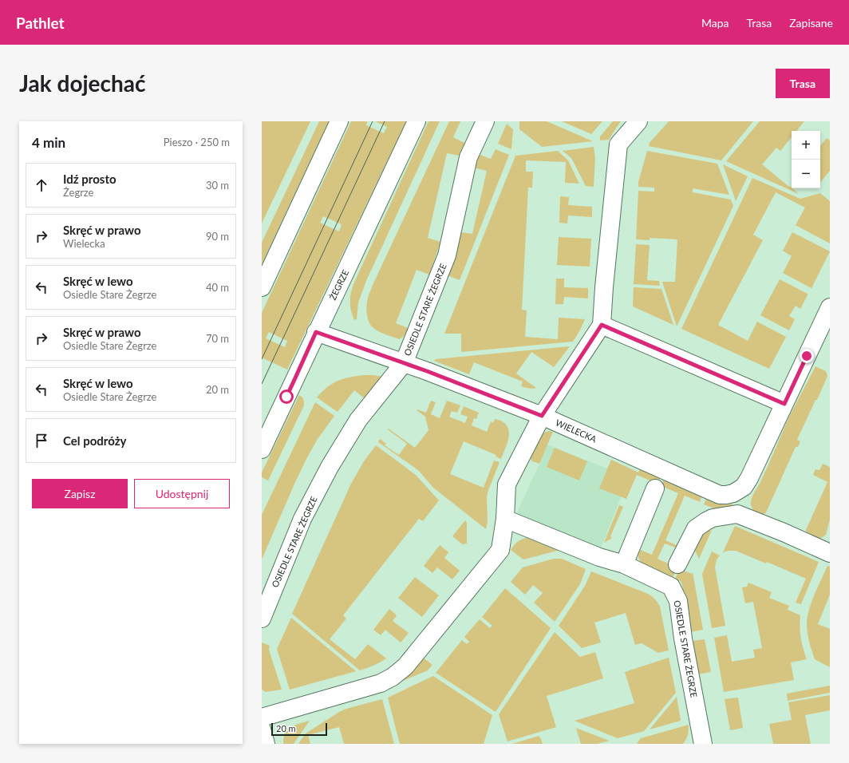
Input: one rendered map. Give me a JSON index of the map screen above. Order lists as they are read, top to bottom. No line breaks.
{"streets":{"street":["ŻEGRZE","OSIEDLE STARE ŻEGRZE","WIELECKA"]},"crossings":[["ŻEGRZE","WIELECKA"],["OSIEDLE STARE ŻEGRZE","WIELECKA"]],"scale_bar":"20 m","page":{"header":"Pathlet","nav":["Mapa","Trasa","Zapisane"],"buttons":["Trasa",["Zapisz","Udostępnij"]],"title":"Jak dojechać","heading":["4 min","Pieszo · 250 m"],"map_buttons":["+","−"],"list":[["Idź prosto","Żegrze","30 m"],["Skręć w prawo","Wielecka","90 m"],["Skręć w lewo","Osiedle Stare Żegrze","40 m"],["Skręć w prawo","Osiedle Stare Żegrze","70 m"],["Skręć w lewo","Osiedle Stare Żegrze","20 m"],"Cel podróży"],"scale":"20 m"}}
